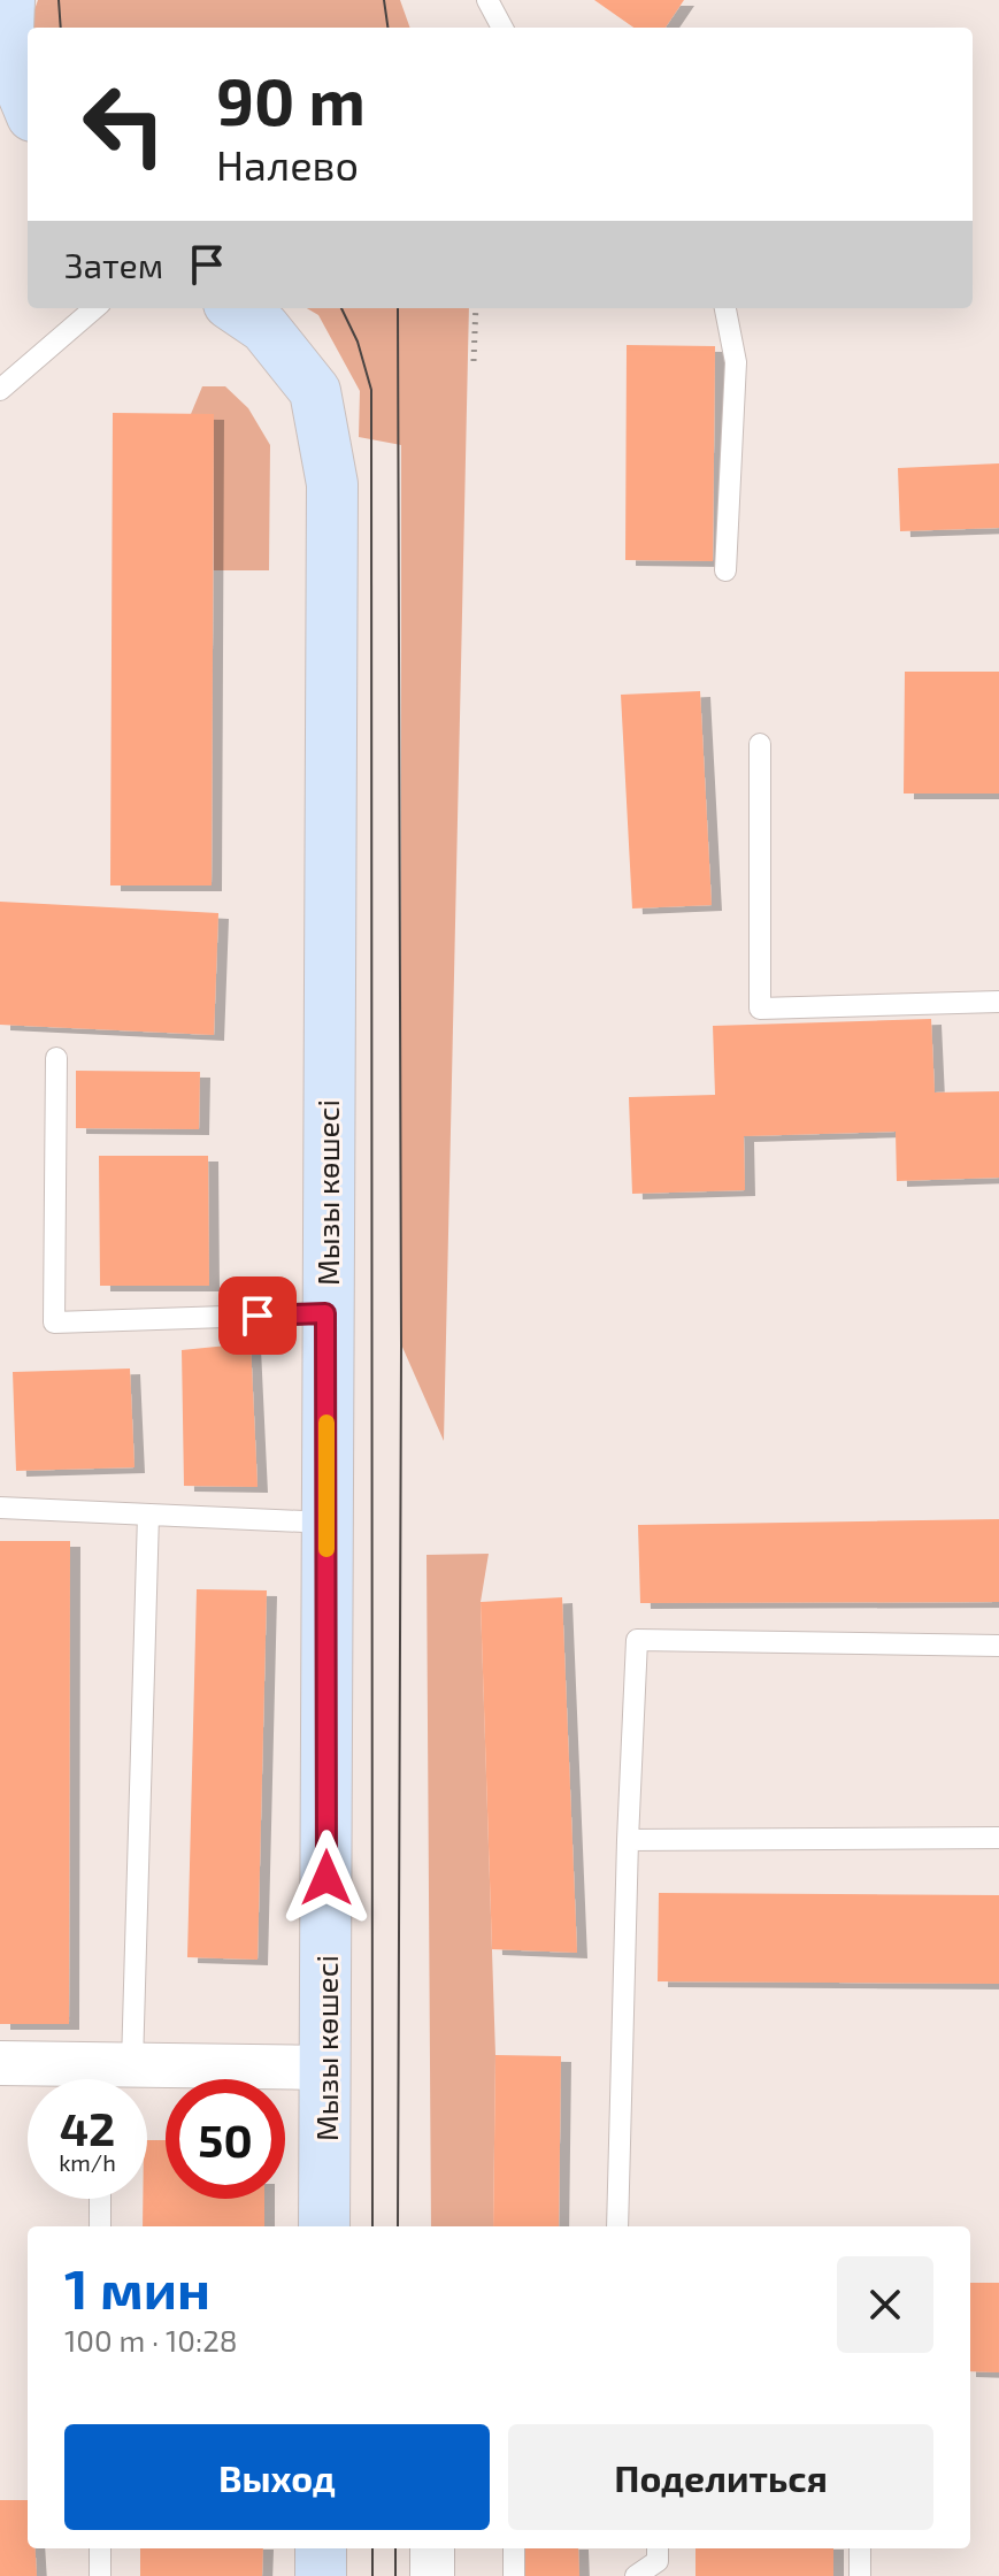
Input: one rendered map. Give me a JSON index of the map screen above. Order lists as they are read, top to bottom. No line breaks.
{"streets":{"main road":["Мызы көшесі"]},"page":{"turn":["90 m","Налево"],"then":"Затем","speed":"42 km/h","limit":"50","heading":["1 мин","100 m · 10:28"],"buttons":["Выход","Поделиться"]}}
